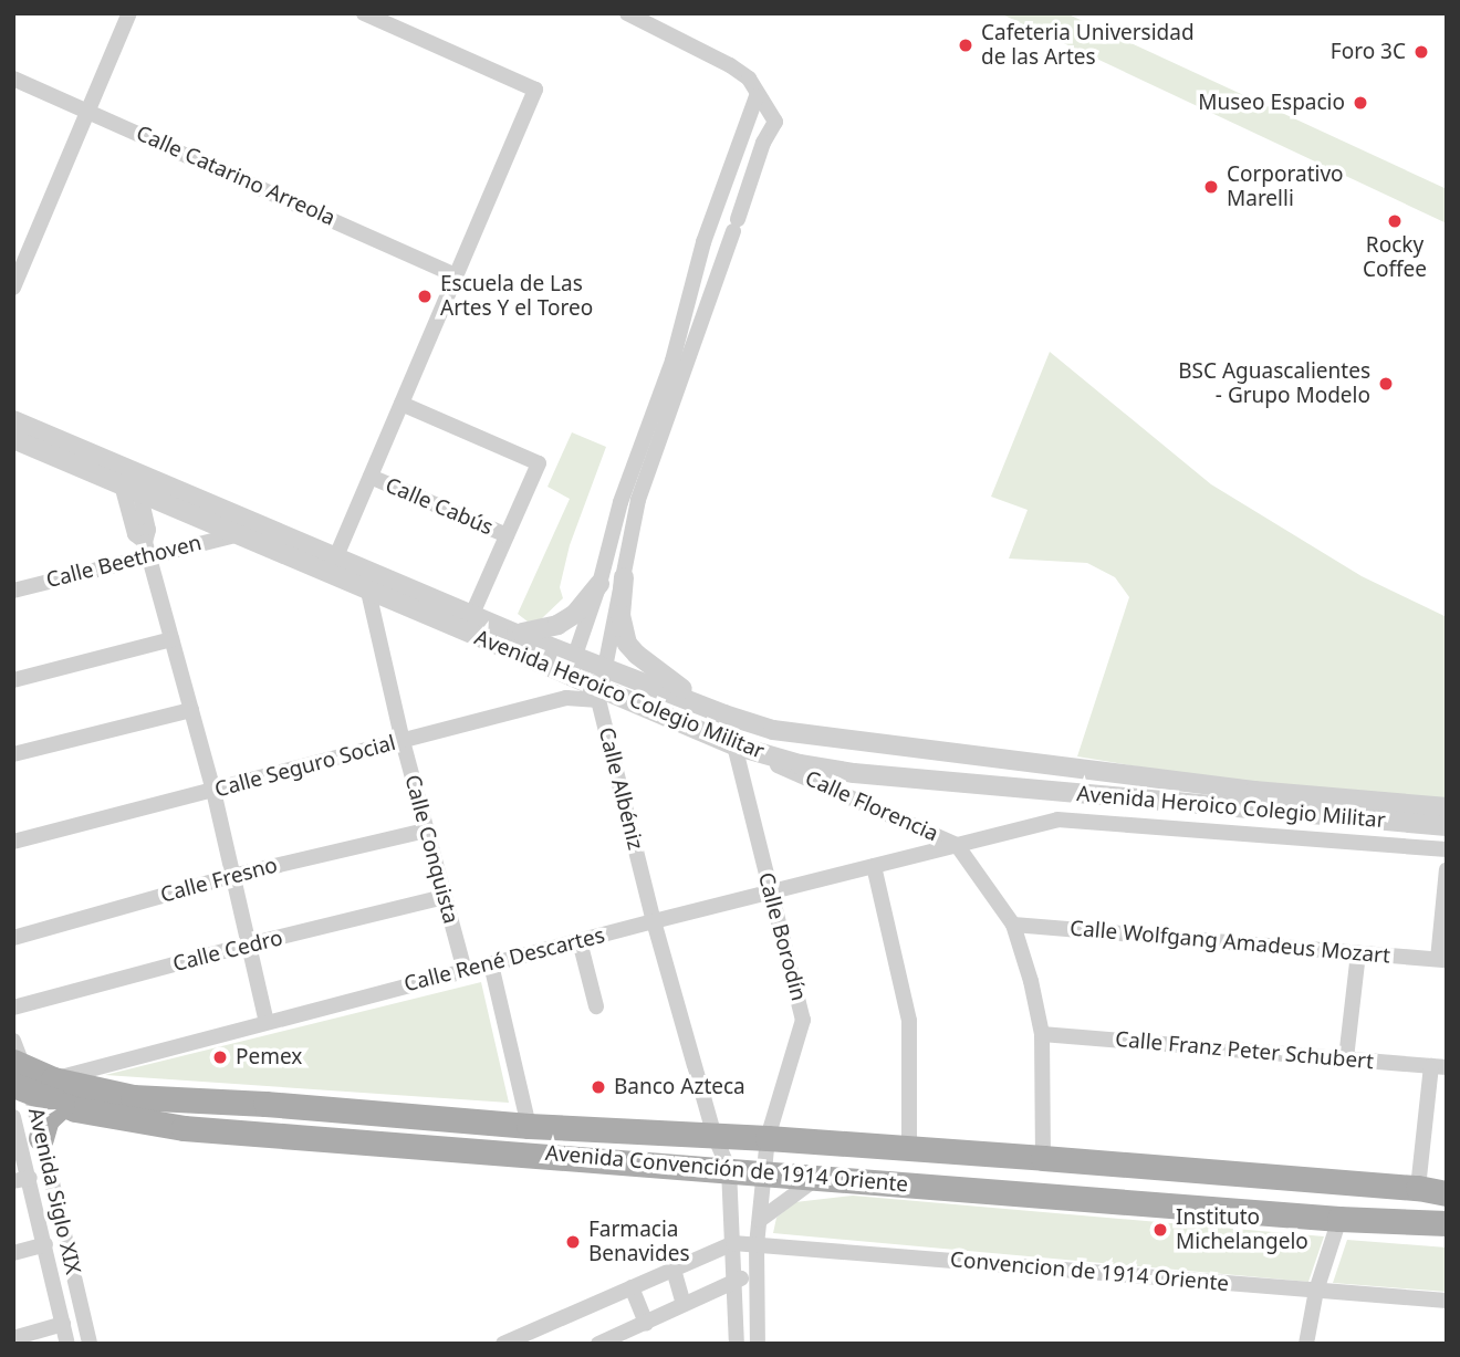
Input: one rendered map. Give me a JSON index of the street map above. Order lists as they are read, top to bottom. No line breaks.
{"streets":{"main road":["Avenida Convención de 1914 Oriente"],"street":["Calle Catarino Arreola","Calle Cabús","Calle Beethoven","Avenida Heroico Colegio Militar","Calle Seguro Social","Calle Albéniz","Calle Florencia","Calle Conquista","Calle Fresno","Calle Borodín","Calle Wolfgang Amadeus Mozart","Calle Cedro","Calle René Descartes","Calle Franz Peter Schubert","Avenida Siglo XIX","Convencion de 1914 Oriente"]},"crossings":[["Calle Beethoven","Avenida Heroico Colegio Militar"],["Avenida Heroico Colegio Militar","Calle Seguro Social"],["Avenida Heroico Colegio Militar","Calle Albéniz"],["Avenida Heroico Colegio Militar","Calle Florencia"],["Avenida Heroico Colegio Militar","Calle Conquista"],["Avenida Heroico Colegio Militar","Calle Borodín"],["Avenida Heroico Colegio Militar","Calle René Descartes"],["Calle Seguro Social","Calle Albéniz"],["Calle Seguro Social","Calle Conquista"],["Calle Albéniz","Calle René Descartes"],["Calle Albéniz","Avenida Convención de 1914 Oriente"],["Calle Florencia","Calle Borodín"],["Calle Florencia","Calle Wolfgang Amadeus Mozart"],["Calle Florencia","Calle René Descartes"],["Calle Florencia","Calle Franz Peter Schubert"],["Calle Florencia","Avenida Convención de 1914 Oriente"],["Calle Conquista","Calle Fresno"],["Calle Conquista","Calle Cedro"],["Calle Conquista","Calle René Descartes"],["Calle Borodín","Calle René Descartes"],["Calle Borodín","Avenida Convención de 1914 Oriente"],["Calle Borodín","Convencion de 1914 Oriente"],["Calle René Descartes","Avenida Convención de 1914 Oriente"],["Avenida Convención de 1914 Oriente","Avenida Siglo XIX"]],"places":["Cafeteria Universidad de las Artes","Foro 3C","Museo Espacio","Corporativo Marelli","Rocky Coffee","Escuela de Las Artes Y el Toreo","BSC Aguascalientes - Grupo Modelo","Pemex","Banco Azteca","Instituto Michelangelo","Farmacia Benavides"]}
